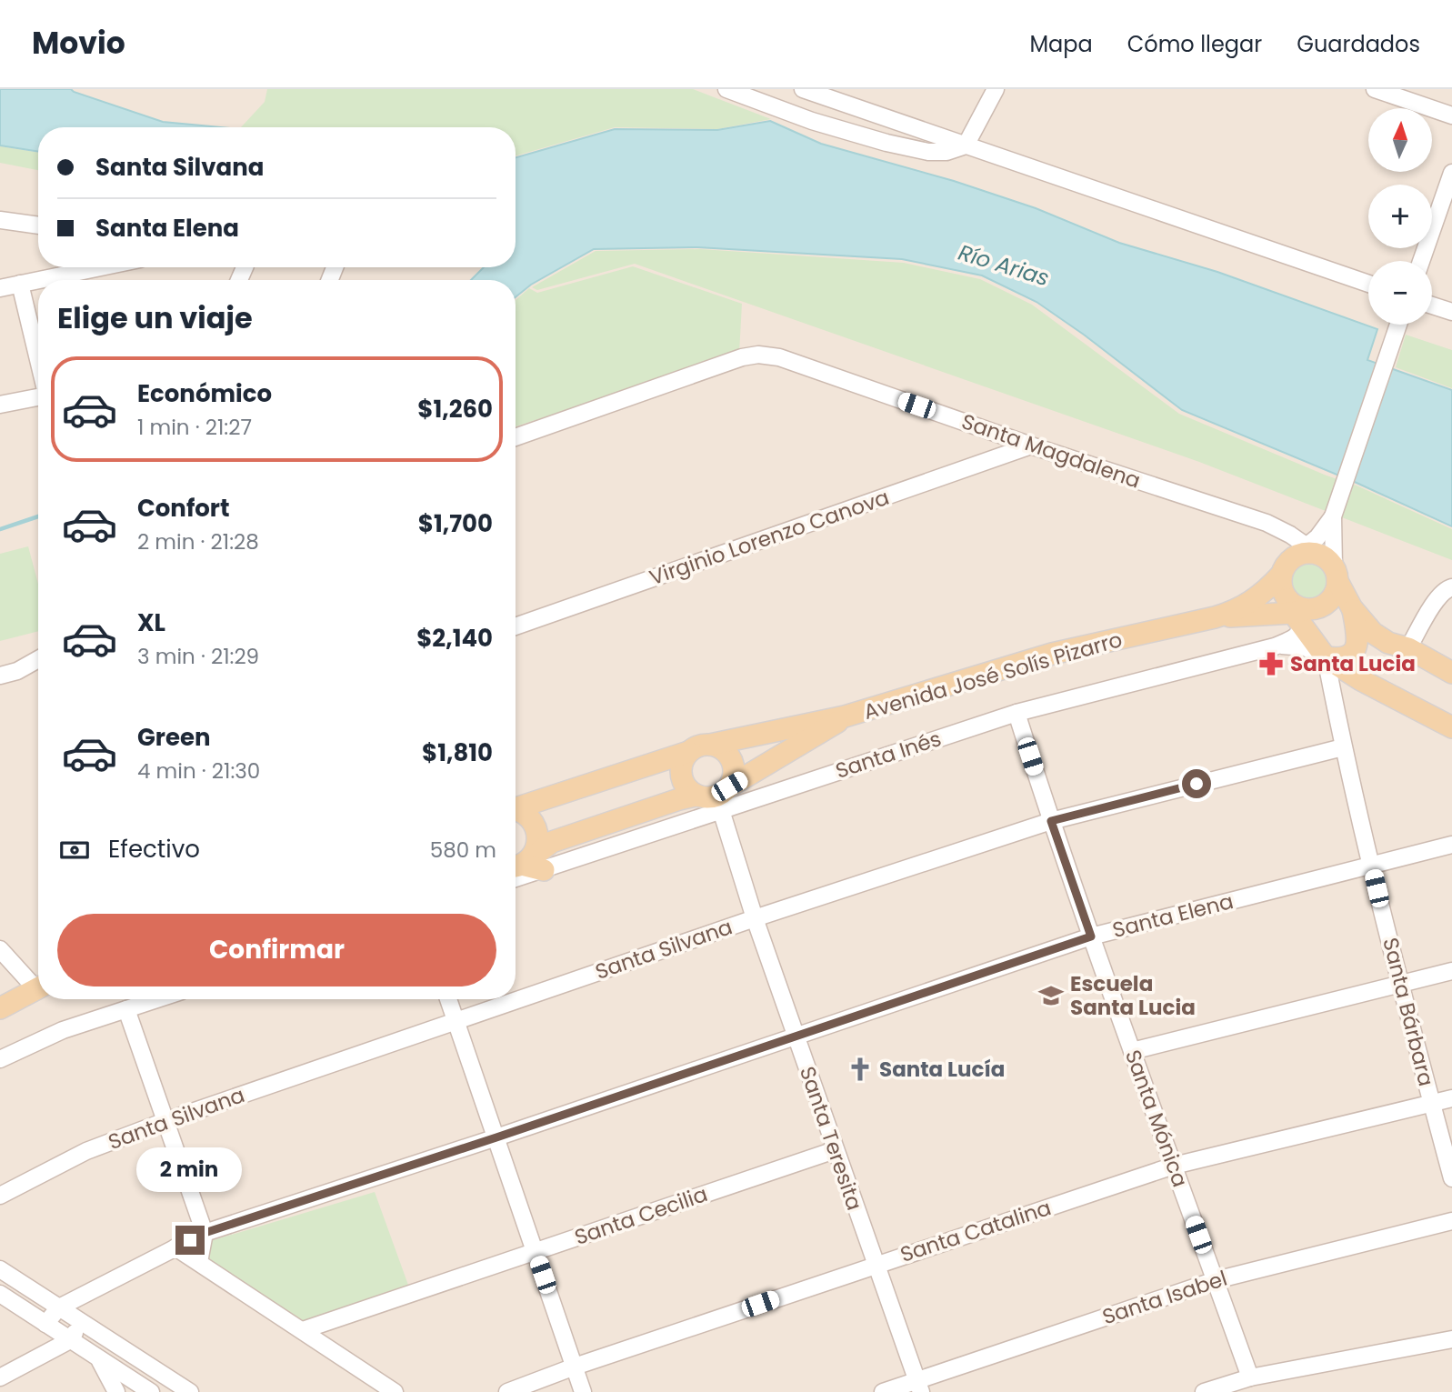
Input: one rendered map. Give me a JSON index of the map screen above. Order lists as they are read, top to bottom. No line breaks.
{"streets":{"main road":["Avenida José Solís Pizarro"],"street":["Santa Magdalena","Virginio Lorenzo Canova","Santa Inés","Santa Elena","Santa Silvana","Santa Bárbara","Santa Mónica","Santa Teresita","Santa Cecilia","Santa Catalina","Santa Isabel"]},"crossings":[["Santa Magdalena","Virginio Lorenzo Canova"],["Santa Magdalena","Avenida José Solís Pizarro"],["Santa Magdalena","Santa Inés"],["Avenida José Solís Pizarro","Santa Inés"],["Avenida José Solís Pizarro","Santa Teresita"],["Santa Inés","Santa Bárbara"],["Santa Inés","Santa Mónica"],["Santa Inés","Santa Teresita"],["Santa Elena","Santa Bárbara"],["Santa Elena","Santa Mónica"],["Santa Elena","Santa Teresita"],["Santa Silvana","Santa Bárbara"],["Santa Silvana","Santa Mónica"],["Santa Silvana","Santa Teresita"],["Santa Bárbara","Santa Catalina"],["Santa Mónica","Santa Catalina"],["Santa Mónica","Santa Isabel"],["Santa Teresita","Santa Cecilia"],["Santa Teresita","Santa Catalina"],["Santa Teresita","Santa Isabel"]],"water":["Río Arias"],"places":{"pharmacy":["Santa Lucia"],"school or university":["Escuela Santa Lucia"],"church":["Santa Lucía"]},"north":"top","page":{"header":"Movio","nav":["Mapa","Cómo llegar","Guardados"],"map_buttons":["+","−"],"banner":["Santa Silvana","Santa Elena"],"heading":"Elige un viaje","list":[{"name":"Económico","note":"1 min · 21:27","value":"$1,260"},{"name":"Confort","note":"2 min · 21:28","value":"$1,700"},{"name":"XL","note":"3 min · 21:29","value":"$2,140"},{"name":"Green","note":"4 min · 21:30","value":"$1,810"}],"pay":["Efectivo","580 m"],"buttons":"Confirmar","bubble":"2 min"}}
